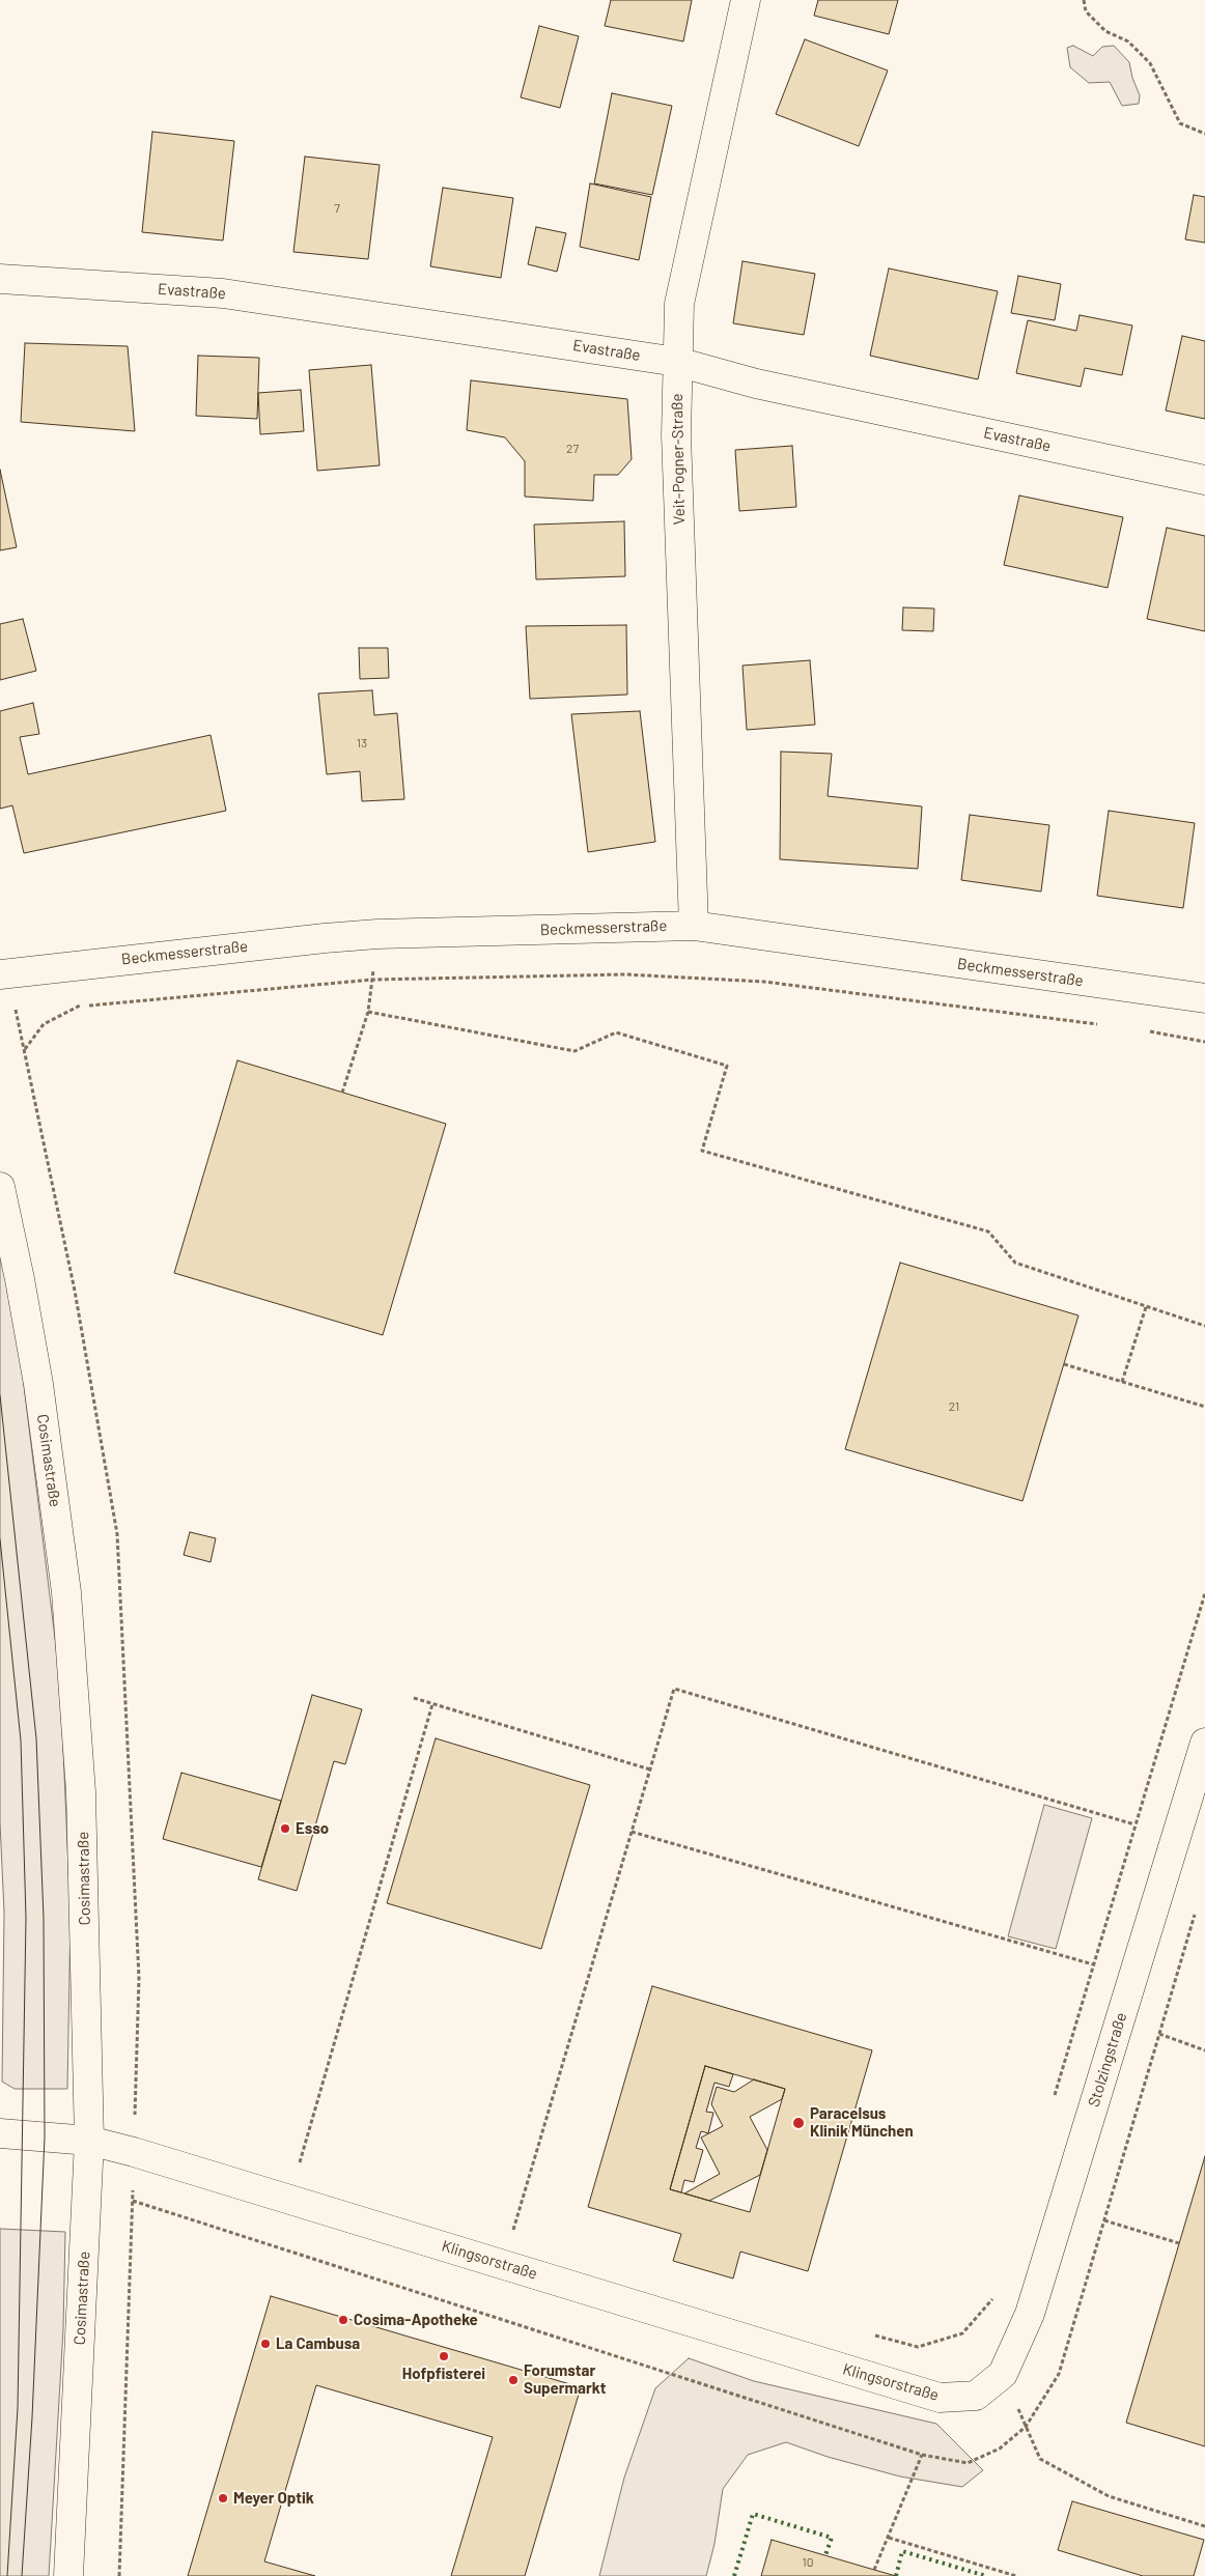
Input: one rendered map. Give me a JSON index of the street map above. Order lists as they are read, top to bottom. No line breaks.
{"streets":{"street":["Evastraße","Veit-Pogner-Straße","Beckmesserstraße","Cosimastraße","Stolzingstraße","Klingsorstraße"]},"crossings":[["Evastraße","Veit-Pogner-Straße"],["Veit-Pogner-Straße","Beckmesserstraße"],["Cosimastraße","Klingsorstraße"],["Stolzingstraße","Klingsorstraße"]],"places":["Esso","Paracelsus Klinik München","Cosima-Apotheke","La Cambusa","Hofpfisterei","Forumstar Supermarkt","Meyer Optik"],"house_numbers":["7","27","13","21","10"]}
